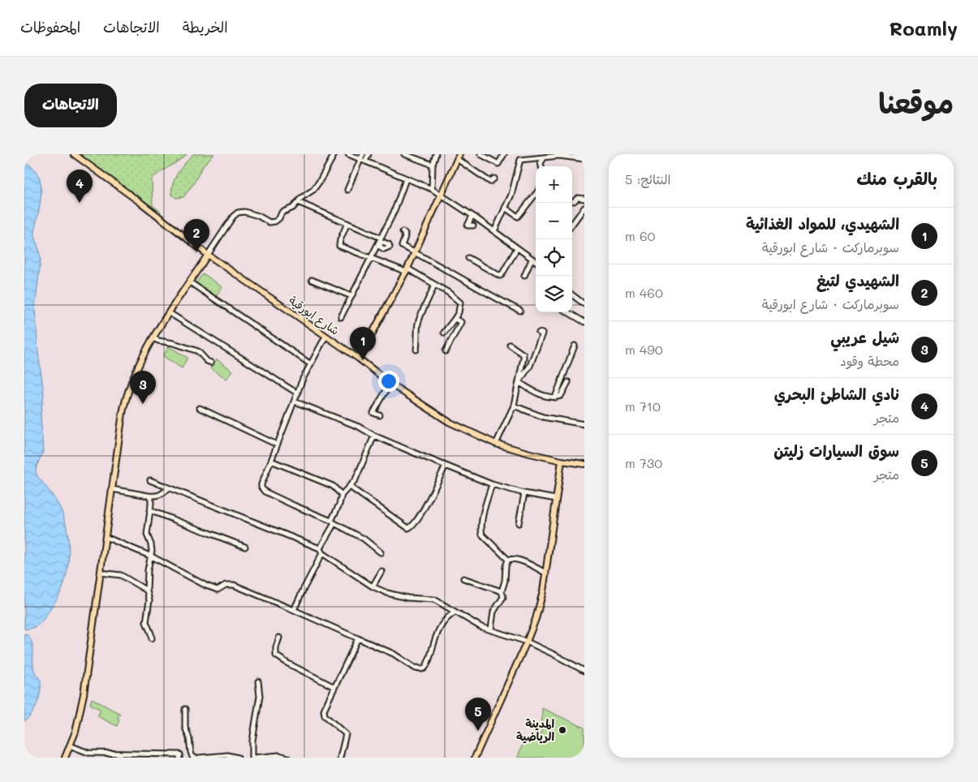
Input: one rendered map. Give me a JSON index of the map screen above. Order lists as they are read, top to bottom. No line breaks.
{"streets":{"main road":["شارع ابورقية"]},"places":["المدينة الرياضية"],"page":{"header":"Roamly","nav":["الخريطة","الاتجاهات","المحفوظات"],"title":"موقعنا","buttons":"الاتجاهات","heading":["بالقرب منك","النتائج: 5"],"map_buttons":["+","−"],"pins":["4","2","1","3","5"],"list":[{"mark":"1","name":"الشهيدي، للمواد الغذائية","note":"سوبرماركت · شارع ابورقية","value":"60 m"},{"mark":"2","name":"الشهيدي لتبغ","note":"سوبرماركت · شارع ابورقية","value":"460 m"},{"mark":"3","name":"شيل عريبي","note":"محطة وقود","value":"490 m"},{"mark":"4","name":"نادي الشاطئ البحري","note":"متجر","value":"710 m"},{"mark":"5","name":"سوق السيارات زليتن","note":"متجر","value":"730 m"}]}}
